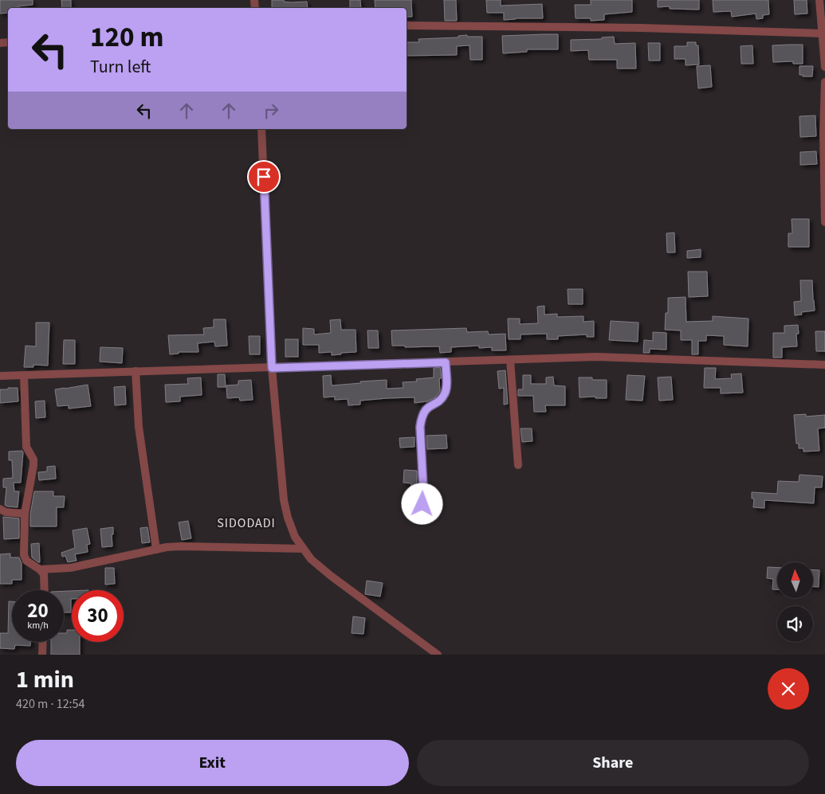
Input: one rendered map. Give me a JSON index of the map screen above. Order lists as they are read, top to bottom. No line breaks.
{"districts":["SIDODADI"],"north":"top","page":{"turn":["120 m","Turn left"],"speed":"20 km/h","limit":"30","heading":["1 min","420 m · 12:54"],"buttons":["Exit","Share"]}}
